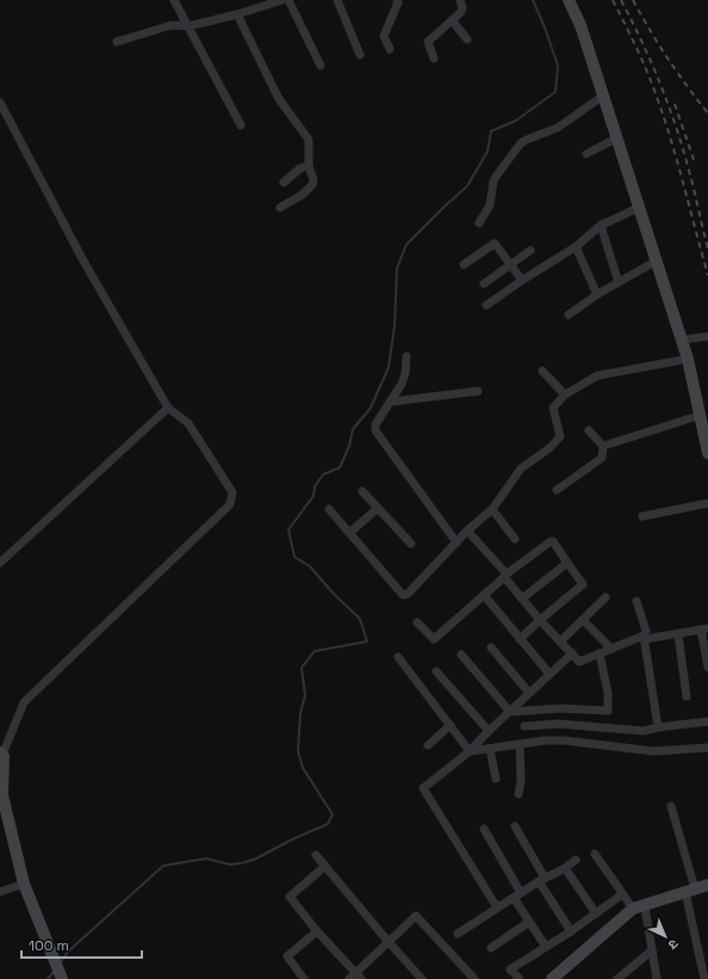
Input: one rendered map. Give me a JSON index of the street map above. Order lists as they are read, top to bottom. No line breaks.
{"scale_bar":"100 m","north":"bottom right"}
